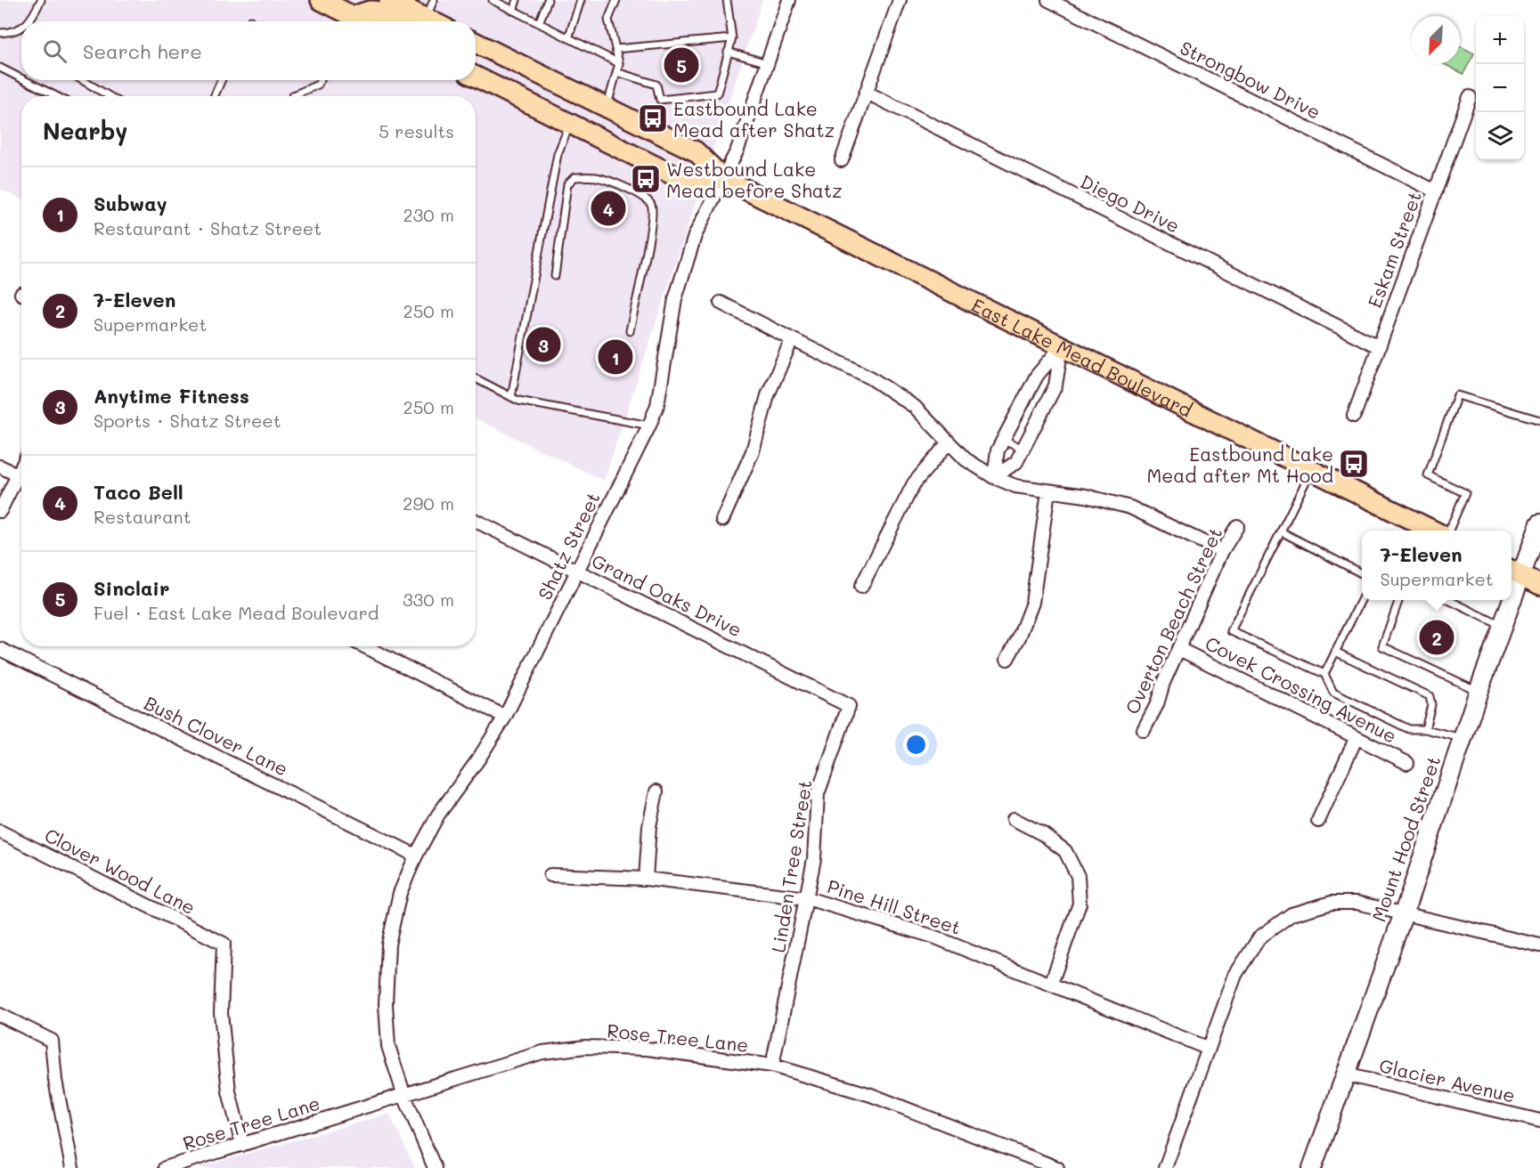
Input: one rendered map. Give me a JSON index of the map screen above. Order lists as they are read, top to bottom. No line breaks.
{"streets":{"main road":["East Lake Mead Boulevard"],"street":["Strongbow Drive","Diego Drive","Eskam Street","Shatz Street","Grand Oaks Drive","Overton Beach Street","Covek Crossing Avenue","Bush Clover Lane","Mount Hood Street","Linden Tree Street","Clover Wood Lane","Pine Hill Street","Rose Tree Lane","Glacier Avenue"]},"crossings":[["Strongbow Drive","Eskam Street"],["Diego Drive","Eskam Street"],["East Lake Mead Boulevard","Shatz Street"],["Shatz Street","Grand Oaks Drive"],["Shatz Street","Bush Clover Lane"],["Shatz Street","Rose Tree Lane"],["Grand Oaks Drive","Linden Tree Street"],["Overton Beach Street","Covek Crossing Avenue"],["Mount Hood Street","Glacier Avenue"],["Linden Tree Street","Pine Hill Street"],["Linden Tree Street","Rose Tree Lane"],["Clover Wood Lane","Rose Tree Lane"]],"places":{"bus stop":["Eastbound Lake Mead after Shatz","Westbound Lake Mead before Shatz","Eastbound Lake Mead after Mt Hood"]},"north":"bottom left","page":{"map_buttons":["+","−"],"search":"Search here","pins":["5","4","3","1","2"],"heading":["Nearby","5 results"],"list":[{"mark":"1","name":"Subway","note":"Restaurant · Shatz Street","value":"230 m"},{"mark":"2","name":"7-Eleven","note":"Supermarket","value":"250 m"},{"mark":"3","name":"Anytime Fitness","note":"Sports · Shatz Street","value":"250 m"},{"mark":"4","name":"Taco Bell","note":"Restaurant","value":"290 m"},{"mark":"5","name":"Sinclair","note":"Fuel · East Lake Mead Boulevard","value":"330 m"}],"popup":["7-Eleven","Supermarket"]}}
